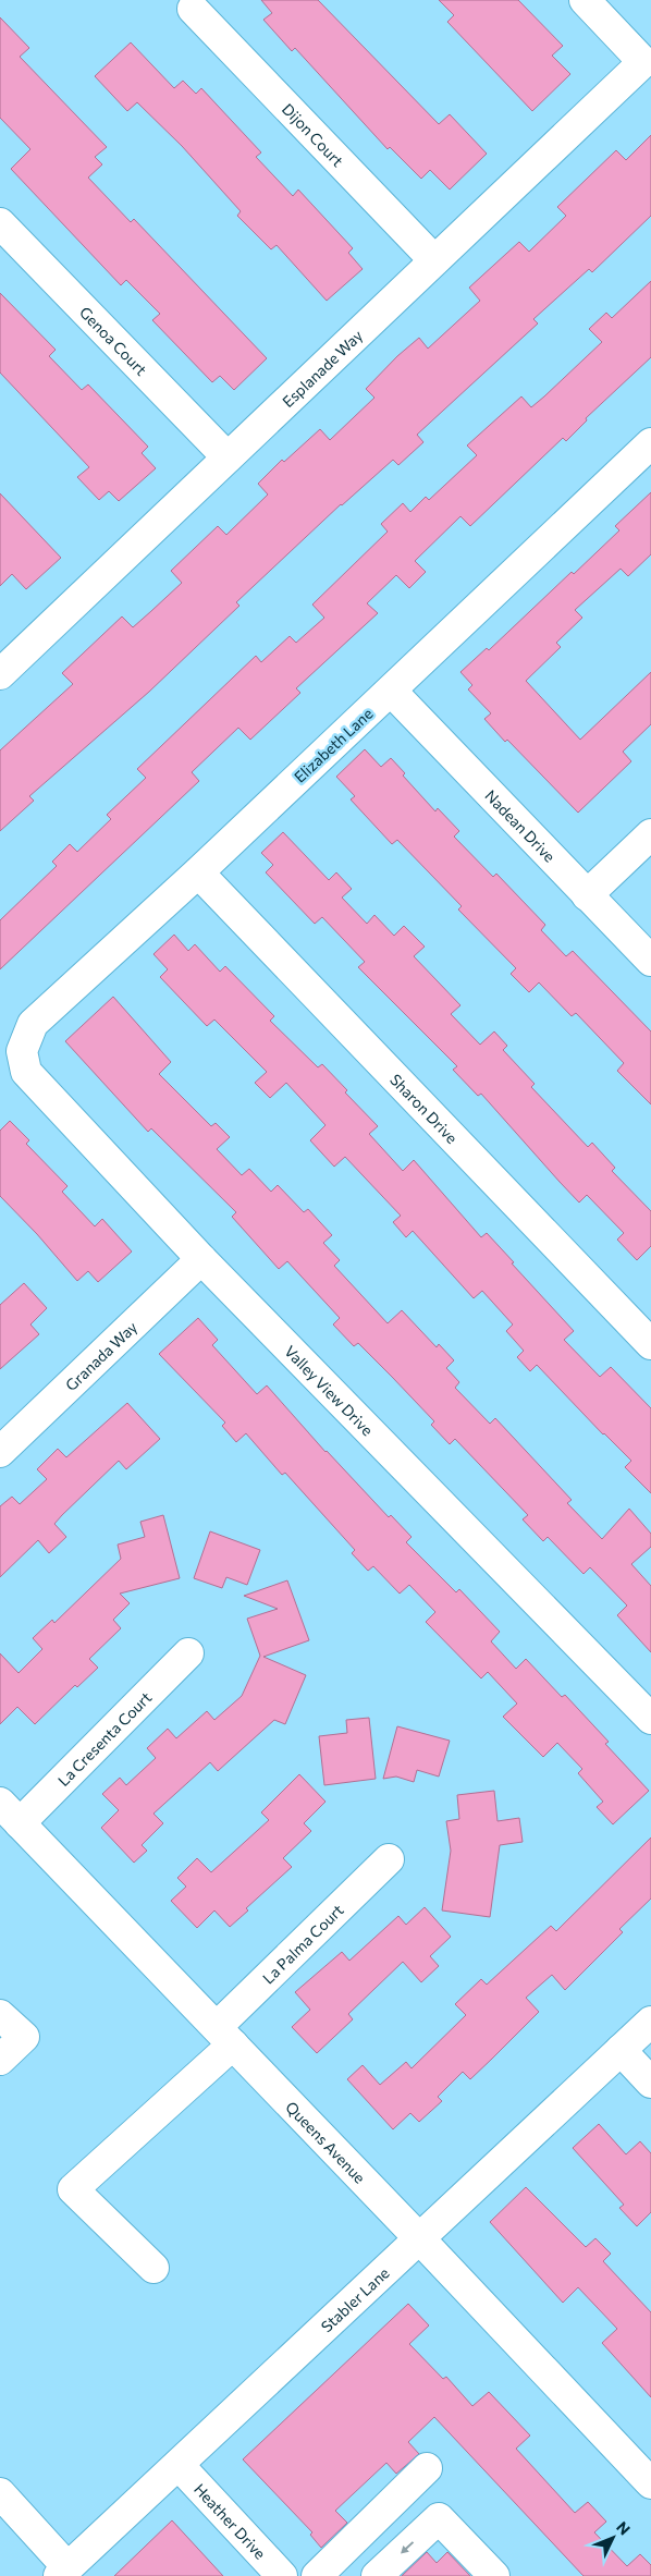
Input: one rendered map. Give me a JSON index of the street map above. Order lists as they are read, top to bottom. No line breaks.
{"streets":{"street":["Dijon Court","Genoa Court","Esplanade Way","Elizabeth Lane","Nadean Drive","Sharon Drive","Granada Way","Valley View Drive","La Cresenta Court","La Palma Court","Queens Avenue","Stabler Lane","Heather Drive"]},"crossings":[["Dijon Court","Esplanade Way"],["Genoa Court","Esplanade Way"],["Elizabeth Lane","Nadean Drive"],["Elizabeth Lane","Sharon Drive"],["Elizabeth Lane","Valley View Drive"],["Granada Way","Valley View Drive"],["La Cresenta Court","Queens Avenue"],["La Palma Court","Queens Avenue"],["Queens Avenue","Stabler Lane"],["Stabler Lane","Heather Drive"]],"north":"top right"}
